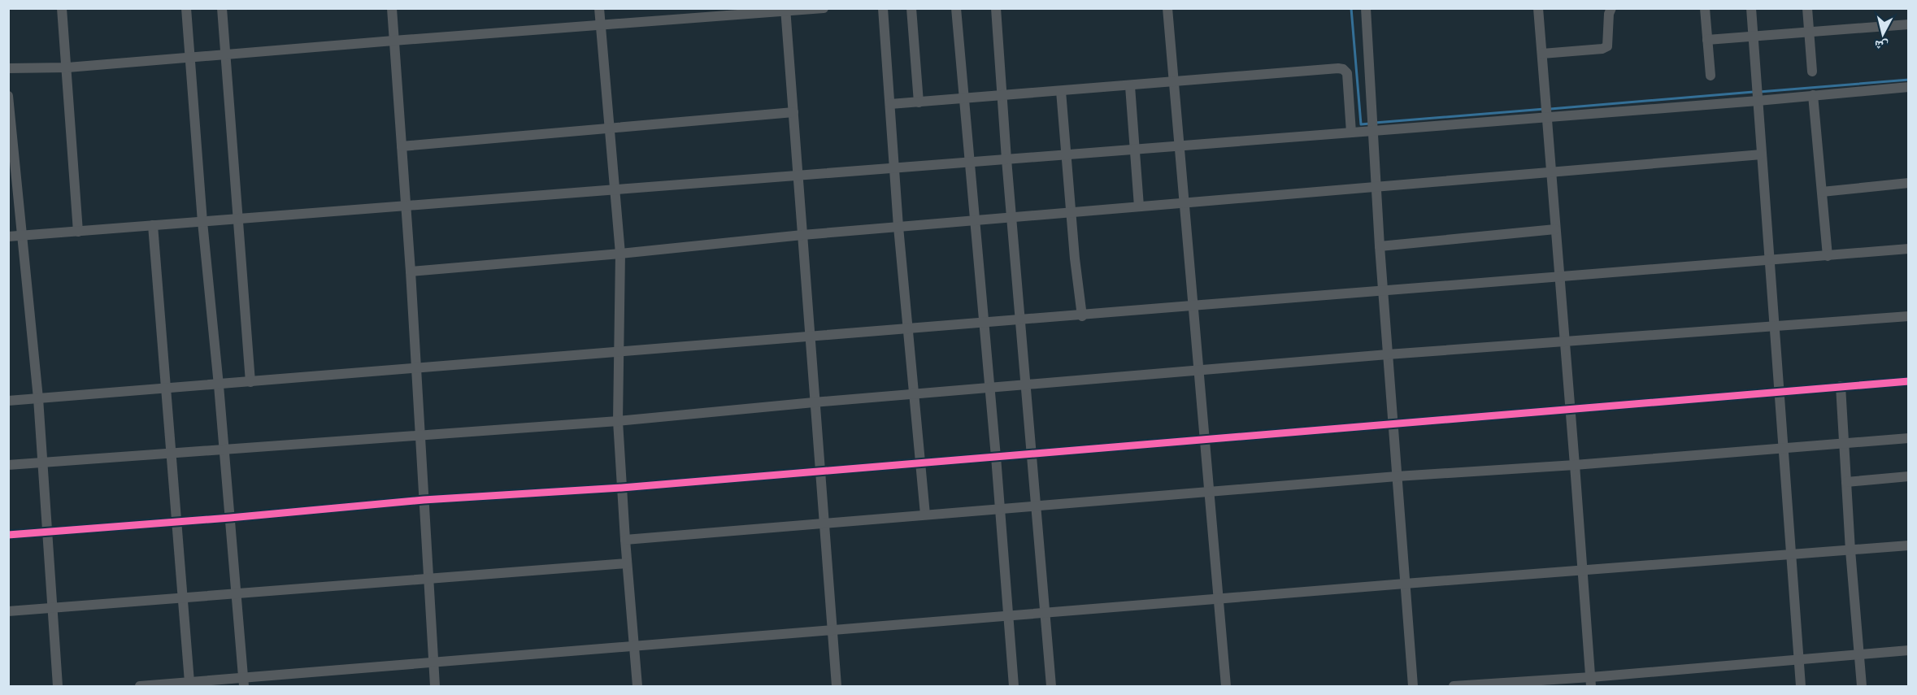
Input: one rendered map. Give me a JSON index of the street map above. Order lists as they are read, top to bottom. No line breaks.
{"north":"bottom"}
